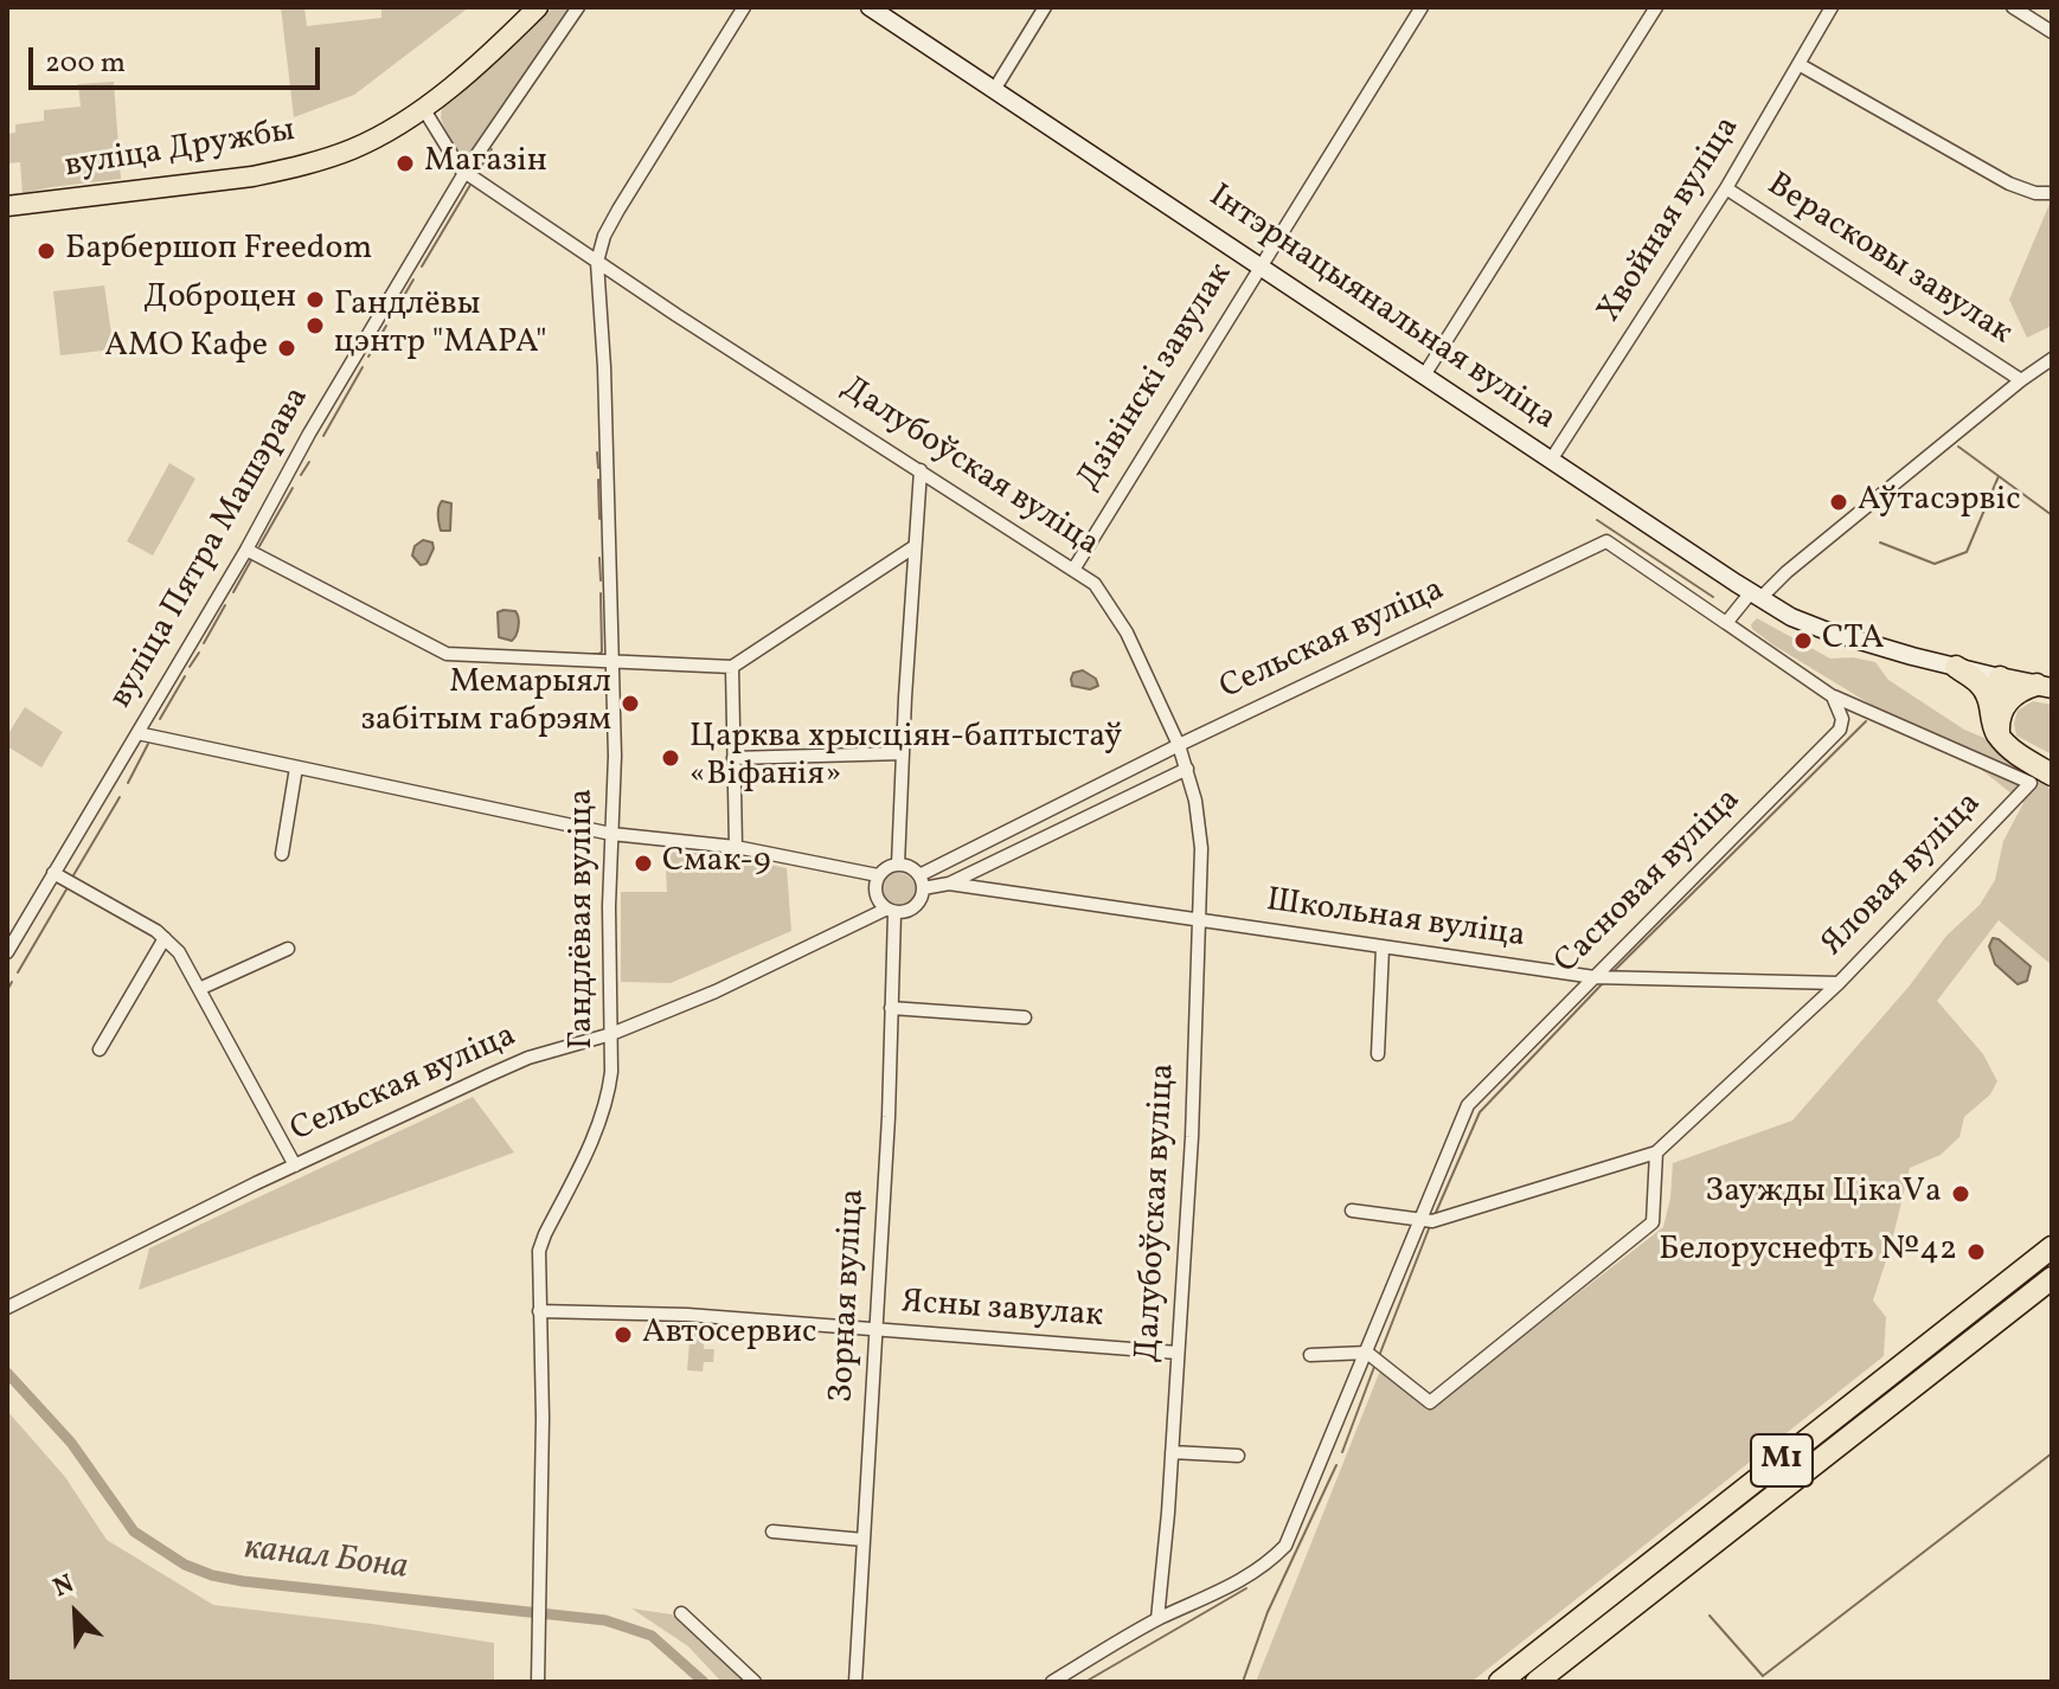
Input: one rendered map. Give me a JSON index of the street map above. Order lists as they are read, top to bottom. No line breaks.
{"streets":{"highway":["М1"],"main road":["вуліца Дружбы","Інтэрнацыянальная вуліца"],"street":["Хвойная вуліца","Верасковы завулак","Дзівінскі завулак","Далубоўская вуліца","вуліца Пятра Машэрава","Сельская вуліца","Яловая вуліца","Сасновая вуліца","Гандлёвая вуліца","Школьная вуліца","Зорная вуліца","Ясны завулак"]},"crossings":[["вуліца Дружбы","Далубоўская вуліца"],["Хвойная вуліца","Верасковы завулак"],["Хвойная вуліца","Інтэрнацыянальная вуліца"],["Інтэрнацыянальная вуліца","Дзівінскі завулак"],["Дзівінскі завулак","Далубоўская вуліца"],["Далубоўская вуліца","вуліца Пятра Машэрава"],["Далубоўская вуліца","Сельская вуліца"],["Далубоўская вуліца","Сасновая вуліца"],["Далубоўская вуліца","Гандлёвая вуліца"],["Далубоўская вуліца","Школьная вуліца"],["Далубоўская вуліца","Ясны завулак"],["Сельская вуліца","Гандлёвая вуліца"],["Сельская вуліца","Зорная вуліца"],["Яловая вуліца","Сасновая вуліца"],["Яловая вуліца","Школьная вуліца"],["Сасновая вуліца","Школьная вуліца"],["Гандлёвая вуліца","Ясны завулак"],["Зорная вуліца","Ясны завулак"]],"water":["канал Бона"],"places":["Магазін","Барбершоп Freedom","Доброцен","Гандлёвы цэнтр \"МАРА\"","AMO Кaфе","Аўтасэрвіс","СТА","Мемарыял забітым габрэям","Царква хрысціян-баптыстаў «Віфанія»","Смак-9","Заужды ЦікаVа","Белоруснефть №42","Автосервис"],"scale_bar":"200 m","north":"top left"}
